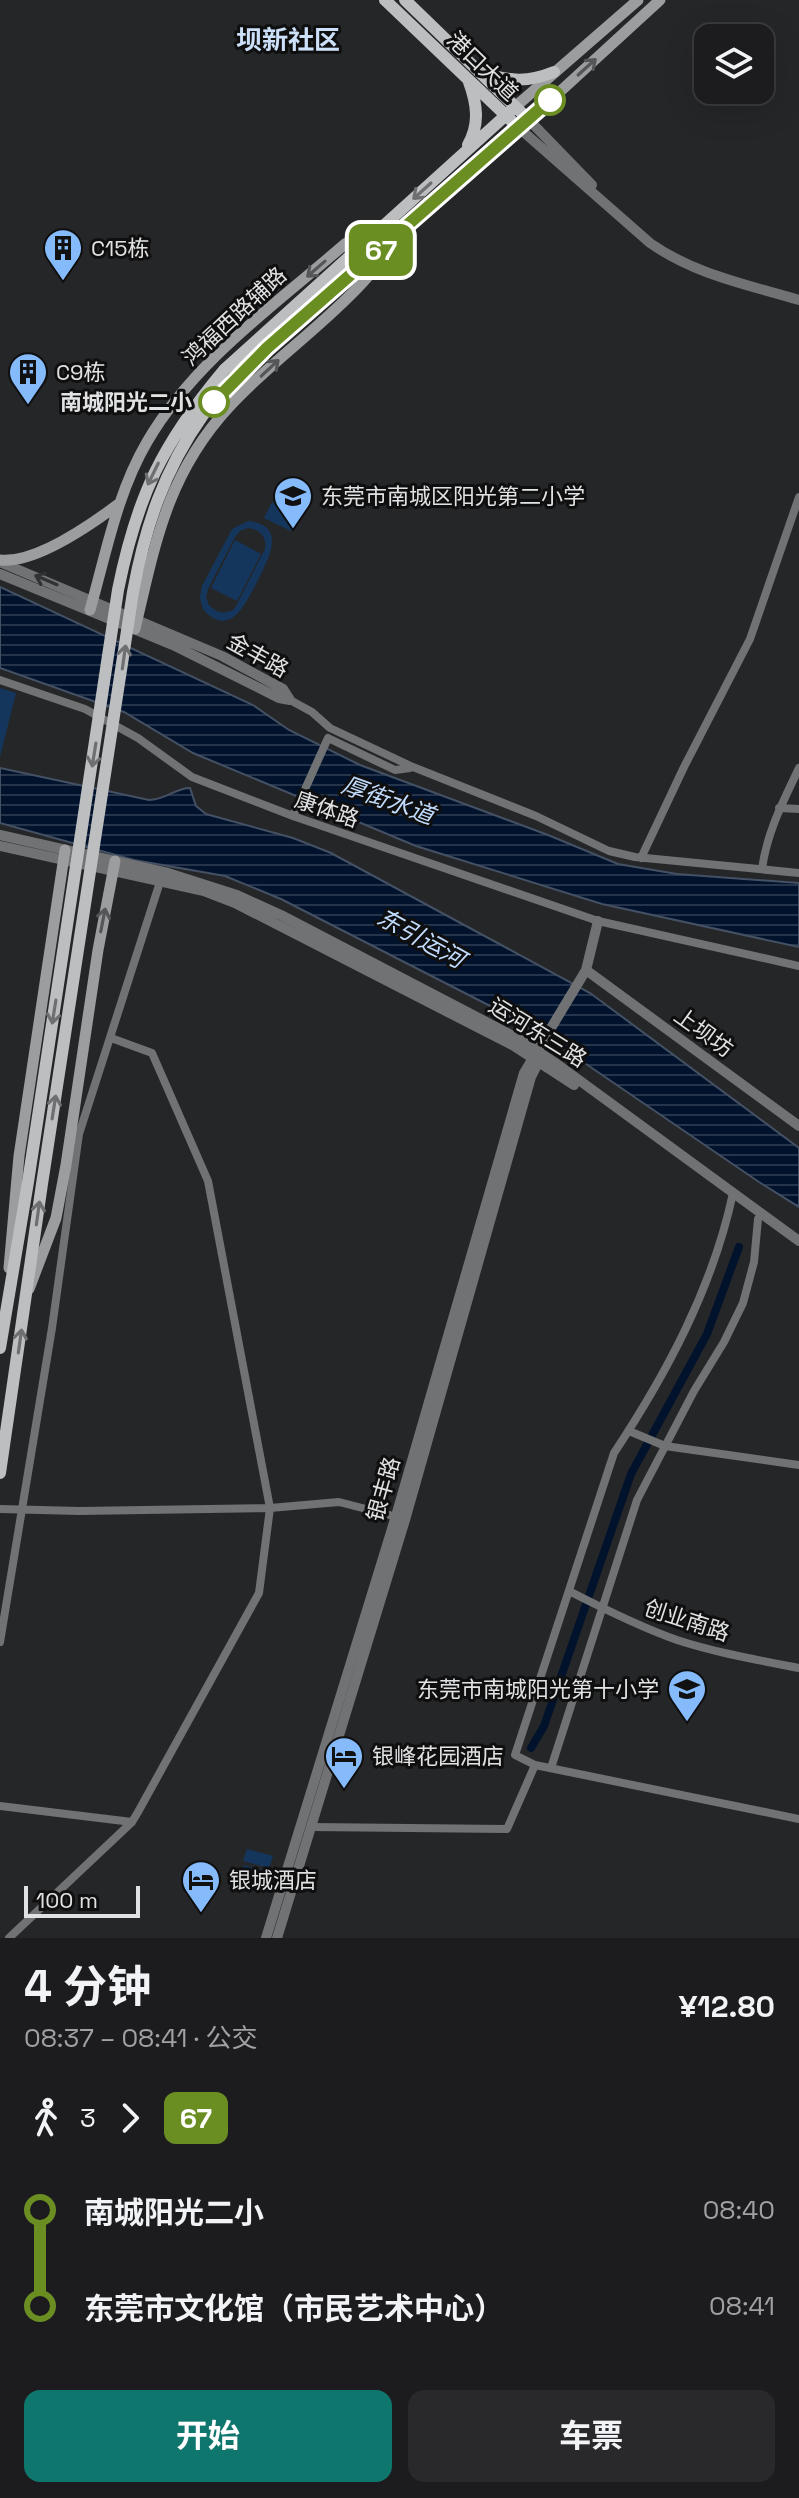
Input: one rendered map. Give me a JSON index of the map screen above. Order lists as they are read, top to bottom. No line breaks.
{"streets":{"main road":["港口大道","鸿福西路辅路"],"street":["金丰路","康体路","运河东三路","上坝坊","银丰路","创业南路"]},"crossings":[["鸿福西路辅路","金丰路"],["康体路","银丰路"],["运河东三路","银丰路"],["上坝坊","银丰路"]],"districts":["坝新社区"],"water":["厚街水道","东引运河"],"places":{"building":["C15栋","C9栋"],"other":["南城阳光二小"],"school or university":["东莞市南城区阳光第二小学","东莞市南城阳光第十小学"],"hotel":["银峰花园酒店","银城酒店"]},"lines":["bus line 67"],"scale_bar":"100 m","page":{"on_map":"67","scale":"100 m","heading":["4 分钟","08:37 – 08:41 · 公交","¥12.80"],"legs":["3","67"],"list":[{"name":"南城阳光二小","value":"08:40"},{"name":"东莞市文化馆（市民艺术中心）","value":"08:41"}],"buttons":["开始","车票"]}}
